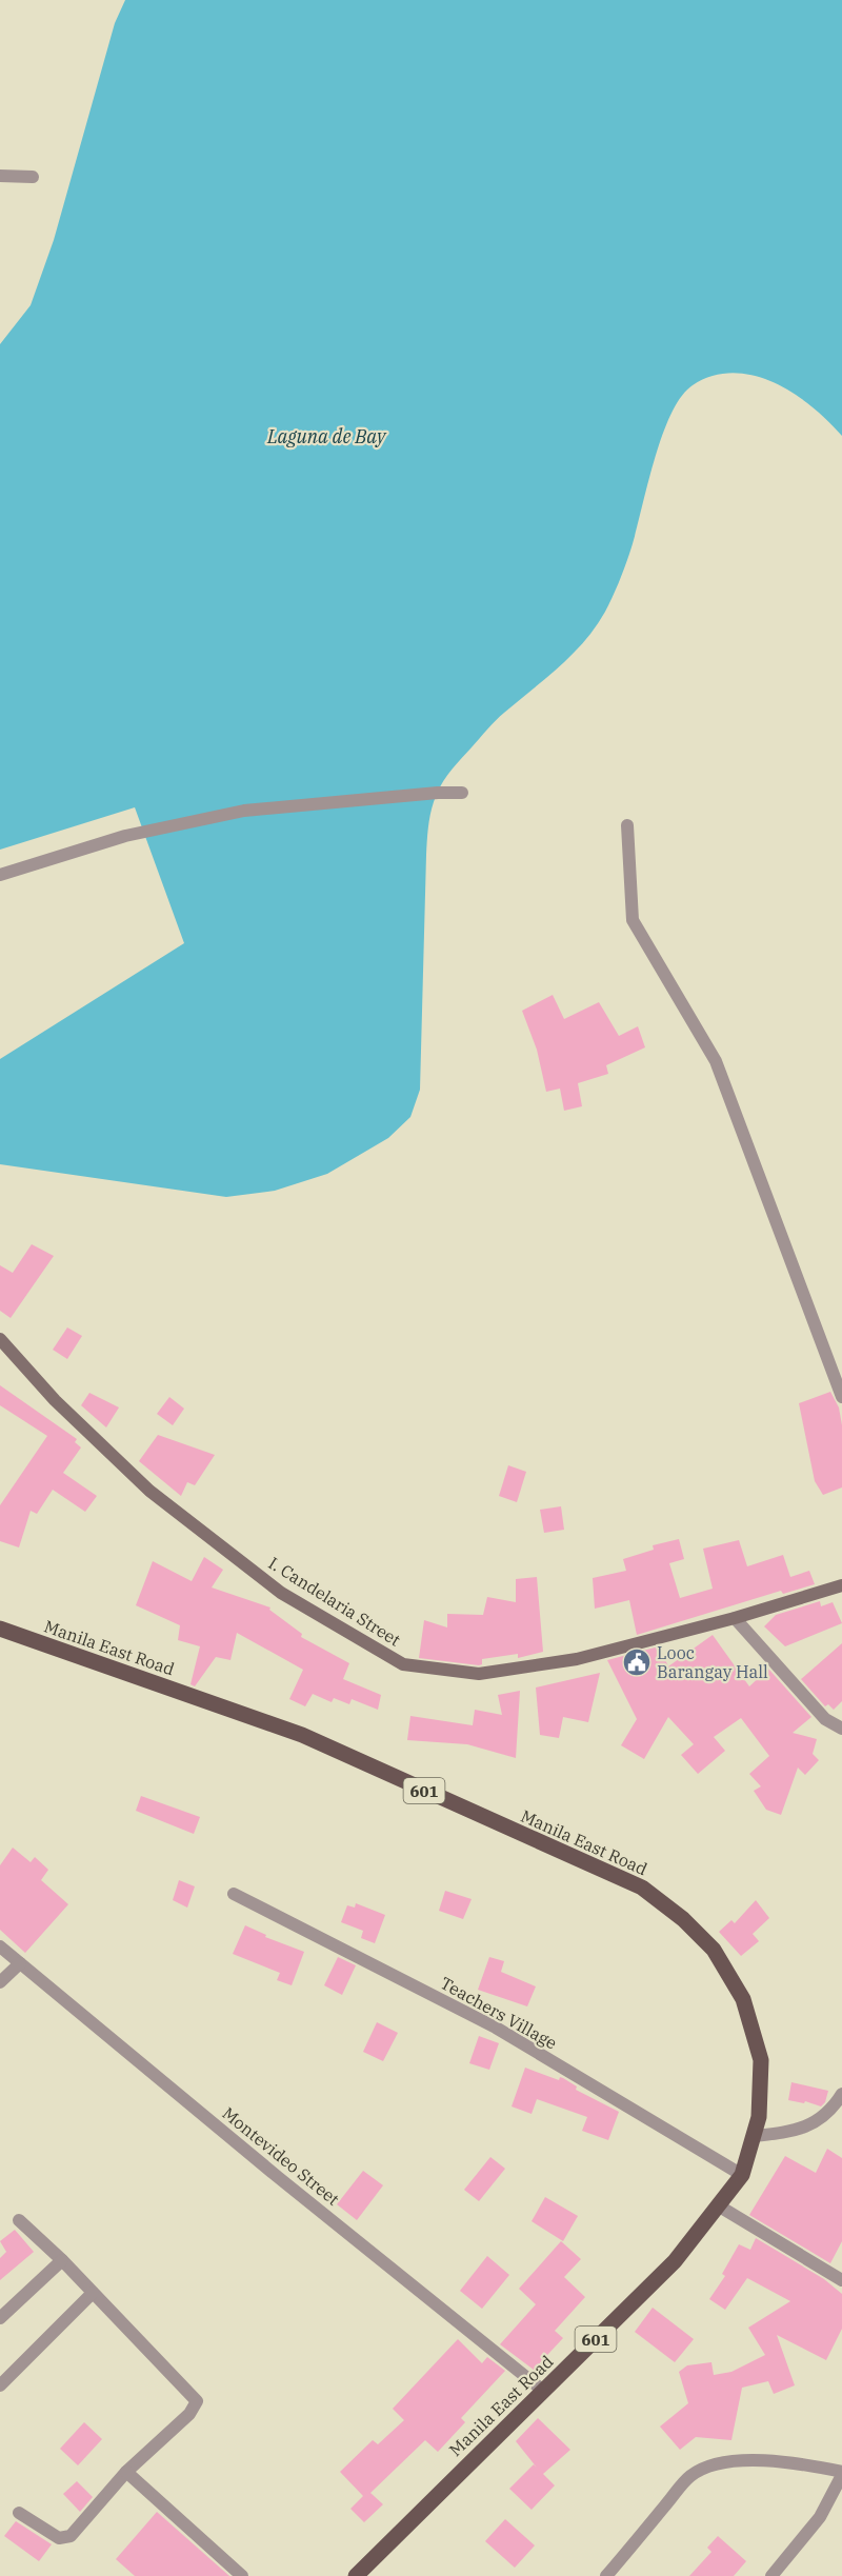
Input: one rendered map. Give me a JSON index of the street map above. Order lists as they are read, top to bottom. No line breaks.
{"streets":{"main road":["Manila East Road","601"],"street":["I. Candelaria Street","Teachers Village","Montevideo Street"]},"crossings":[["Manila East Road","Teachers Village"],["Manila East Road","Montevideo Street"]],"water":["Laguna de Bay"],"places":{"public building":["Looc Barangay Hall"]}}
